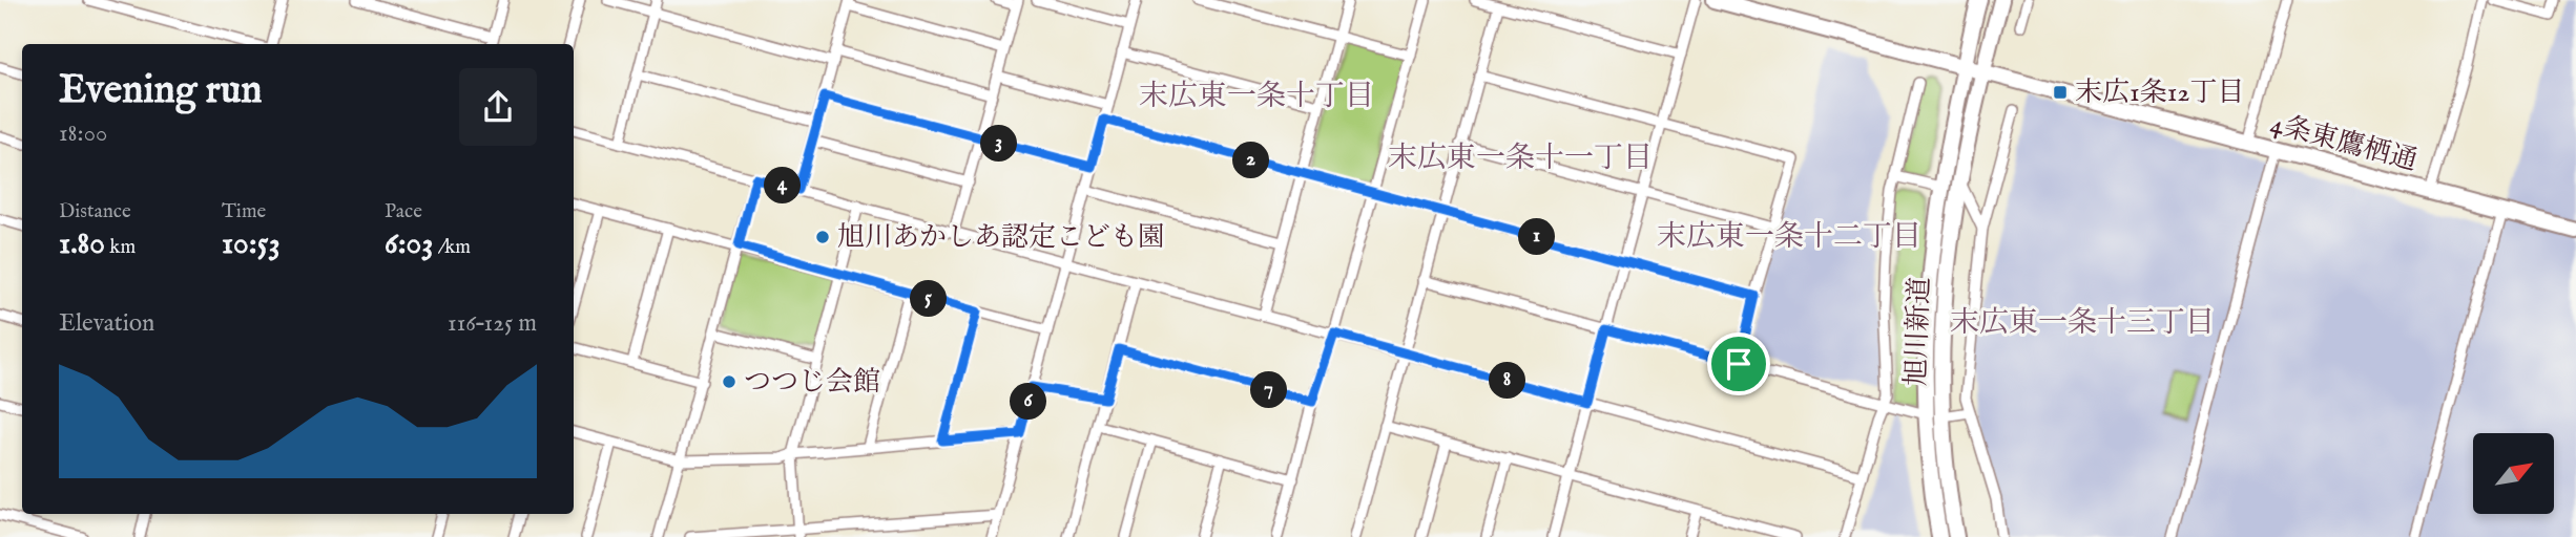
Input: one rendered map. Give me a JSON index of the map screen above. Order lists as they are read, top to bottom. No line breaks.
{"streets":{"highway":["4条東鷹栖通","旭川新道"]},"crossings":[["4条東鷹栖通","旭川新道"]],"districts":["末広東一条十丁目","末広東一条十一丁目","末広東一条十二丁目","末広東一条十三丁目"],"places":{"transit":["末広1条12丁目"],"other":["旭川あかしあ認定こども園","つつじ会館"]},"north":"top right","page":{"heading":["Evening run","18:00"],"pins":["3","2","4","1","5","8","7","6"],"stats":[["Distance","1.80 km"],["Time","10:53"],["Pace","6:03 /km"]],"chart":["Elevation","116–125 m"]}}
